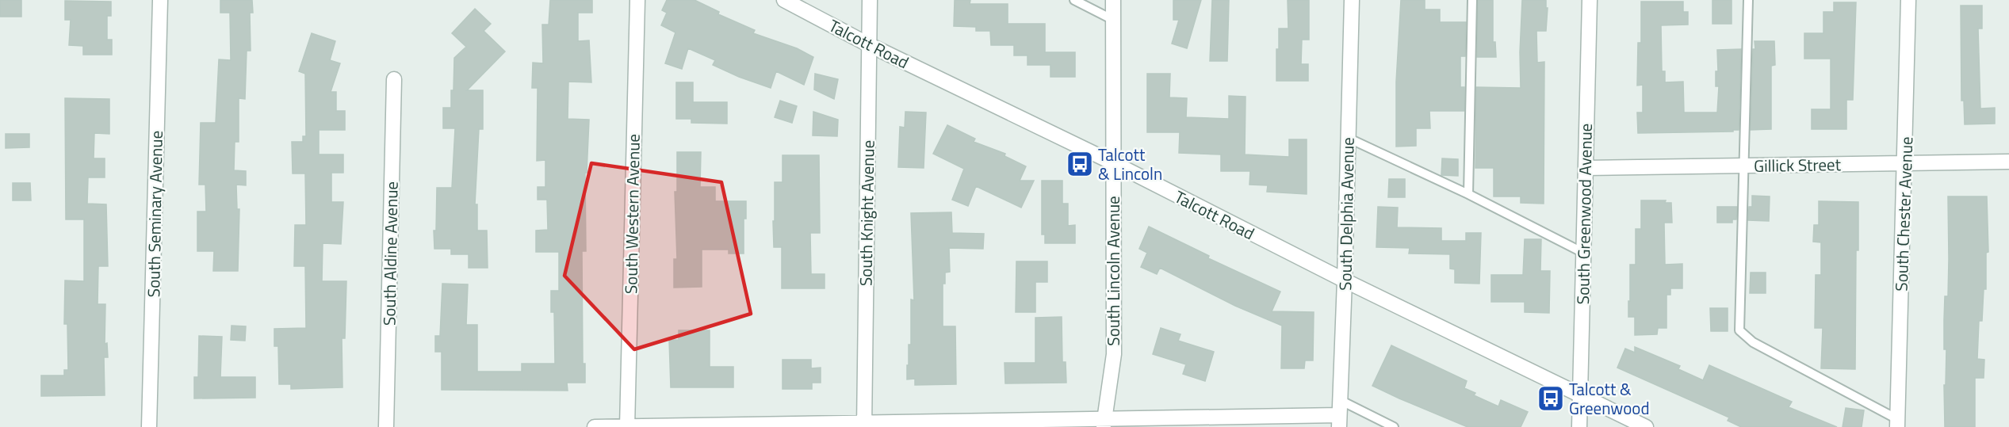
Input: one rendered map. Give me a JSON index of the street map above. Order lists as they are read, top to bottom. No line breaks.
{"streets":{"street":["Talcott Road","Gillick Street","South Knight Avenue","South Seminary Avenue","South Western Avenue","South Delphia Avenue","South Greenwood Avenue","South Chester Avenue","South Aldine Avenue","South Lincoln Avenue"]},"crossings":[["Talcott Road","South Knight Avenue"],["Talcott Road","South Delphia Avenue"],["Talcott Road","South Greenwood Avenue"],["Talcott Road","South Lincoln Avenue"],["Gillick Street","South Greenwood Avenue"],["Gillick Street","South Chester Avenue"]],"places":{"bus stop":["Talcott & Lincoln","Talcott & Greenwood"]}}
